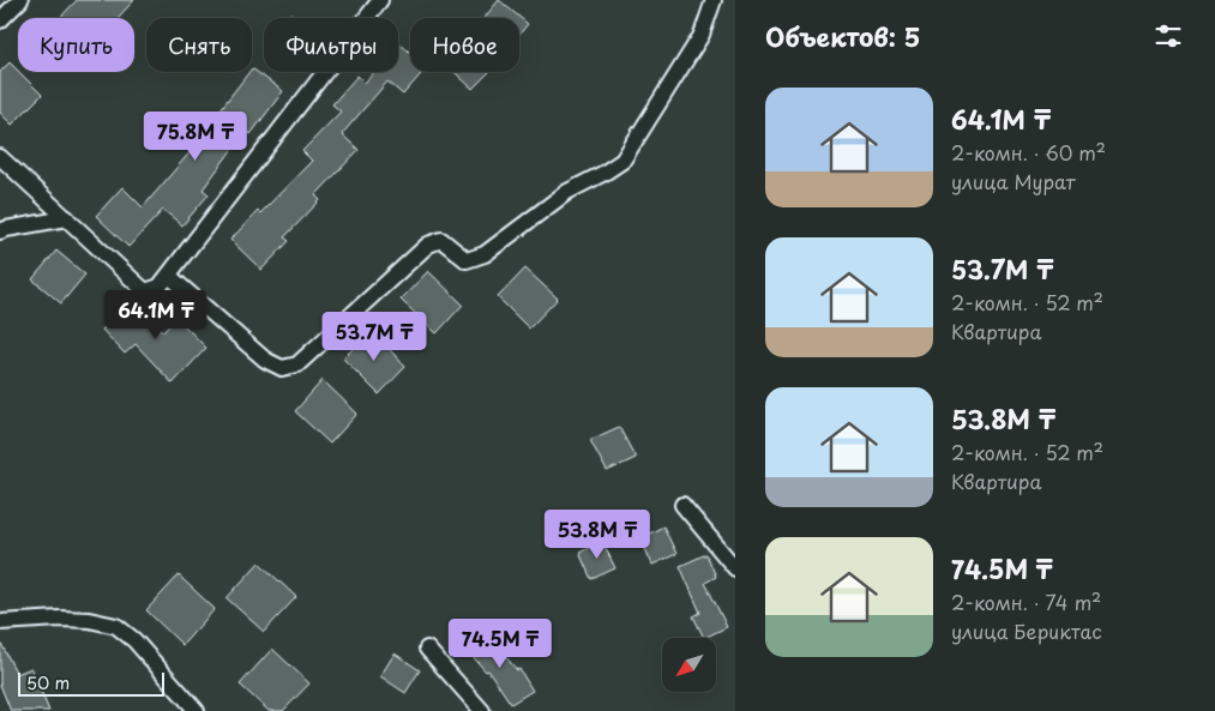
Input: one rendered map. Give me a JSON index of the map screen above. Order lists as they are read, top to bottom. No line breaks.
{"scale_bar":"50 m","north":"bottom left","page":{"heading":"Объектов: 5","chip":["Купить","Снять","Фильтры","Новое"],"list":[{"name":"64.1M ₸","note":"2-комн. · 60 m² · улица Мурат"},{"name":"53.7M ₸","note":"2-комн. · 52 m² · Квартира"},{"name":"53.8M ₸","note":"2-комн. · 52 m² · Квартира"},{"name":"74.5M ₸","note":"2-комн. · 74 m² · улица Бериктас"}],"price":["75.8M ₸","64.1M ₸","53.7M ₸","53.8M ₸","74.5M ₸"],"scale":"50 m"}}
